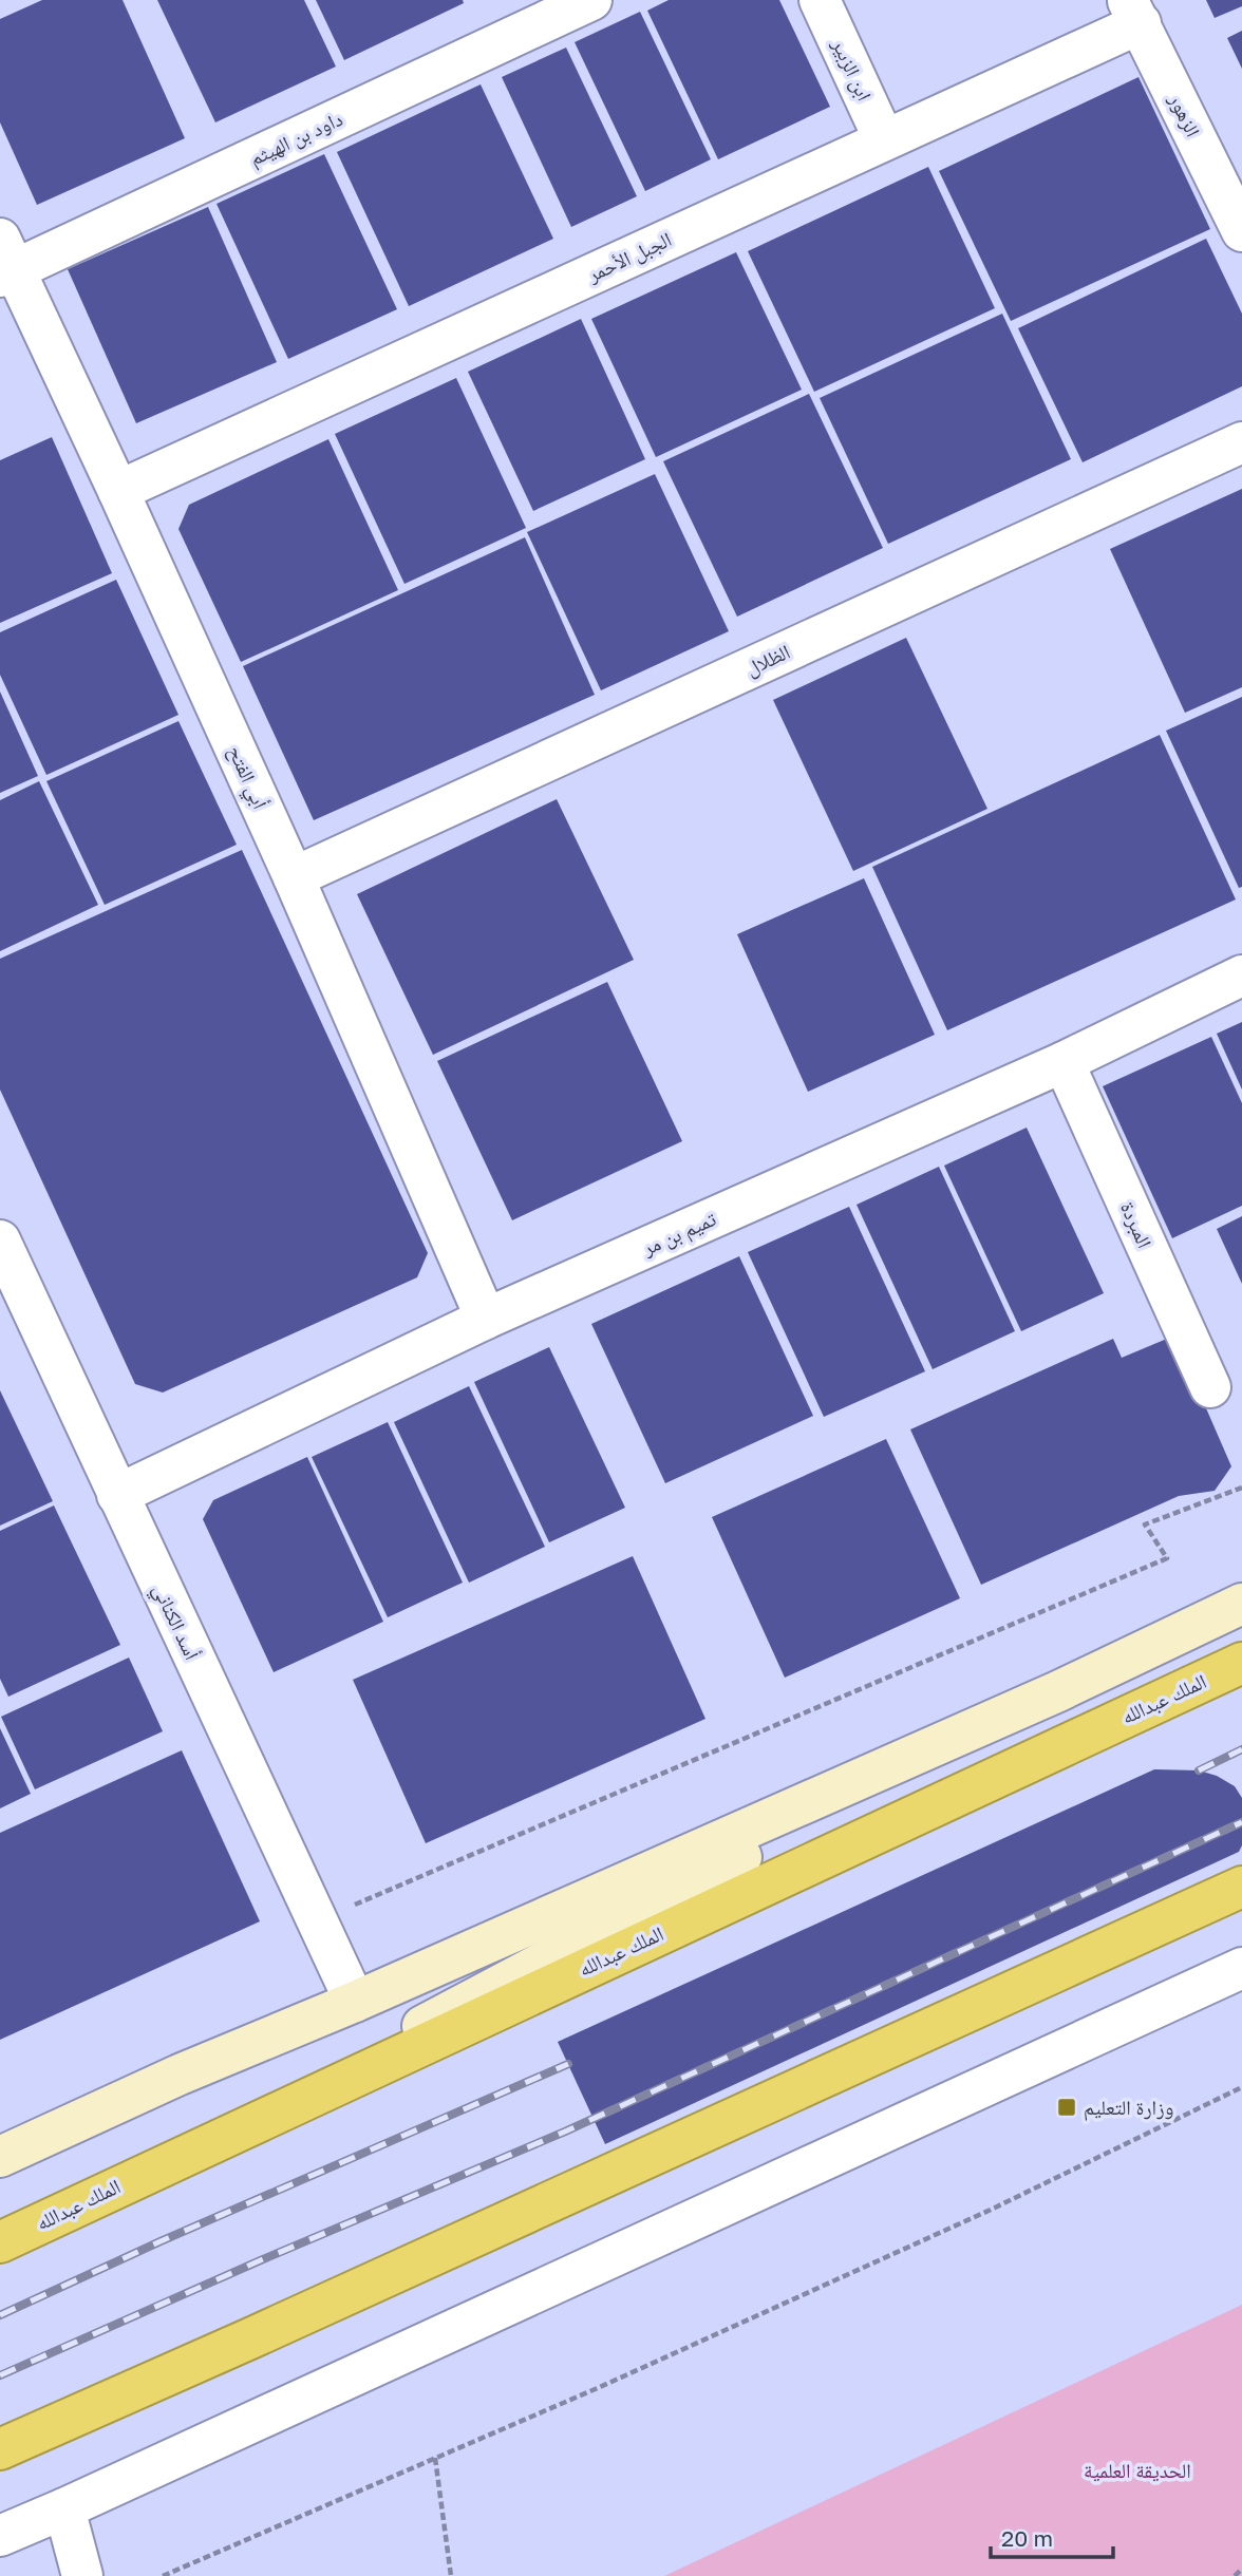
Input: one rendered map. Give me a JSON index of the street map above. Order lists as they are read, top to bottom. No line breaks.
{"streets":{"highway":["الملك عبدالله"],"street":["ابن الزبير","الزهور","داود بن الهيثم","الجبل الأحمر","الظلال","أبي الفتح","المبردة","تميم بن مر","أسد الكناني"]},"crossings":[["ابن الزبير","الجبل الأحمر"],["الزهور","الجبل الأحمر"],["داود بن الهيثم","أبي الفتح"],["الجبل الأحمر","أبي الفتح"],["الظلال","أبي الفتح"],["أبي الفتح","تميم بن مر"],["المبردة","تميم بن مر"],["تميم بن مر","أسد الكناني"]],"parks":["الحديقة العلمية"],"places":{"transit":["وزارة التعليم"]},"scale_bar":"20 m"}
